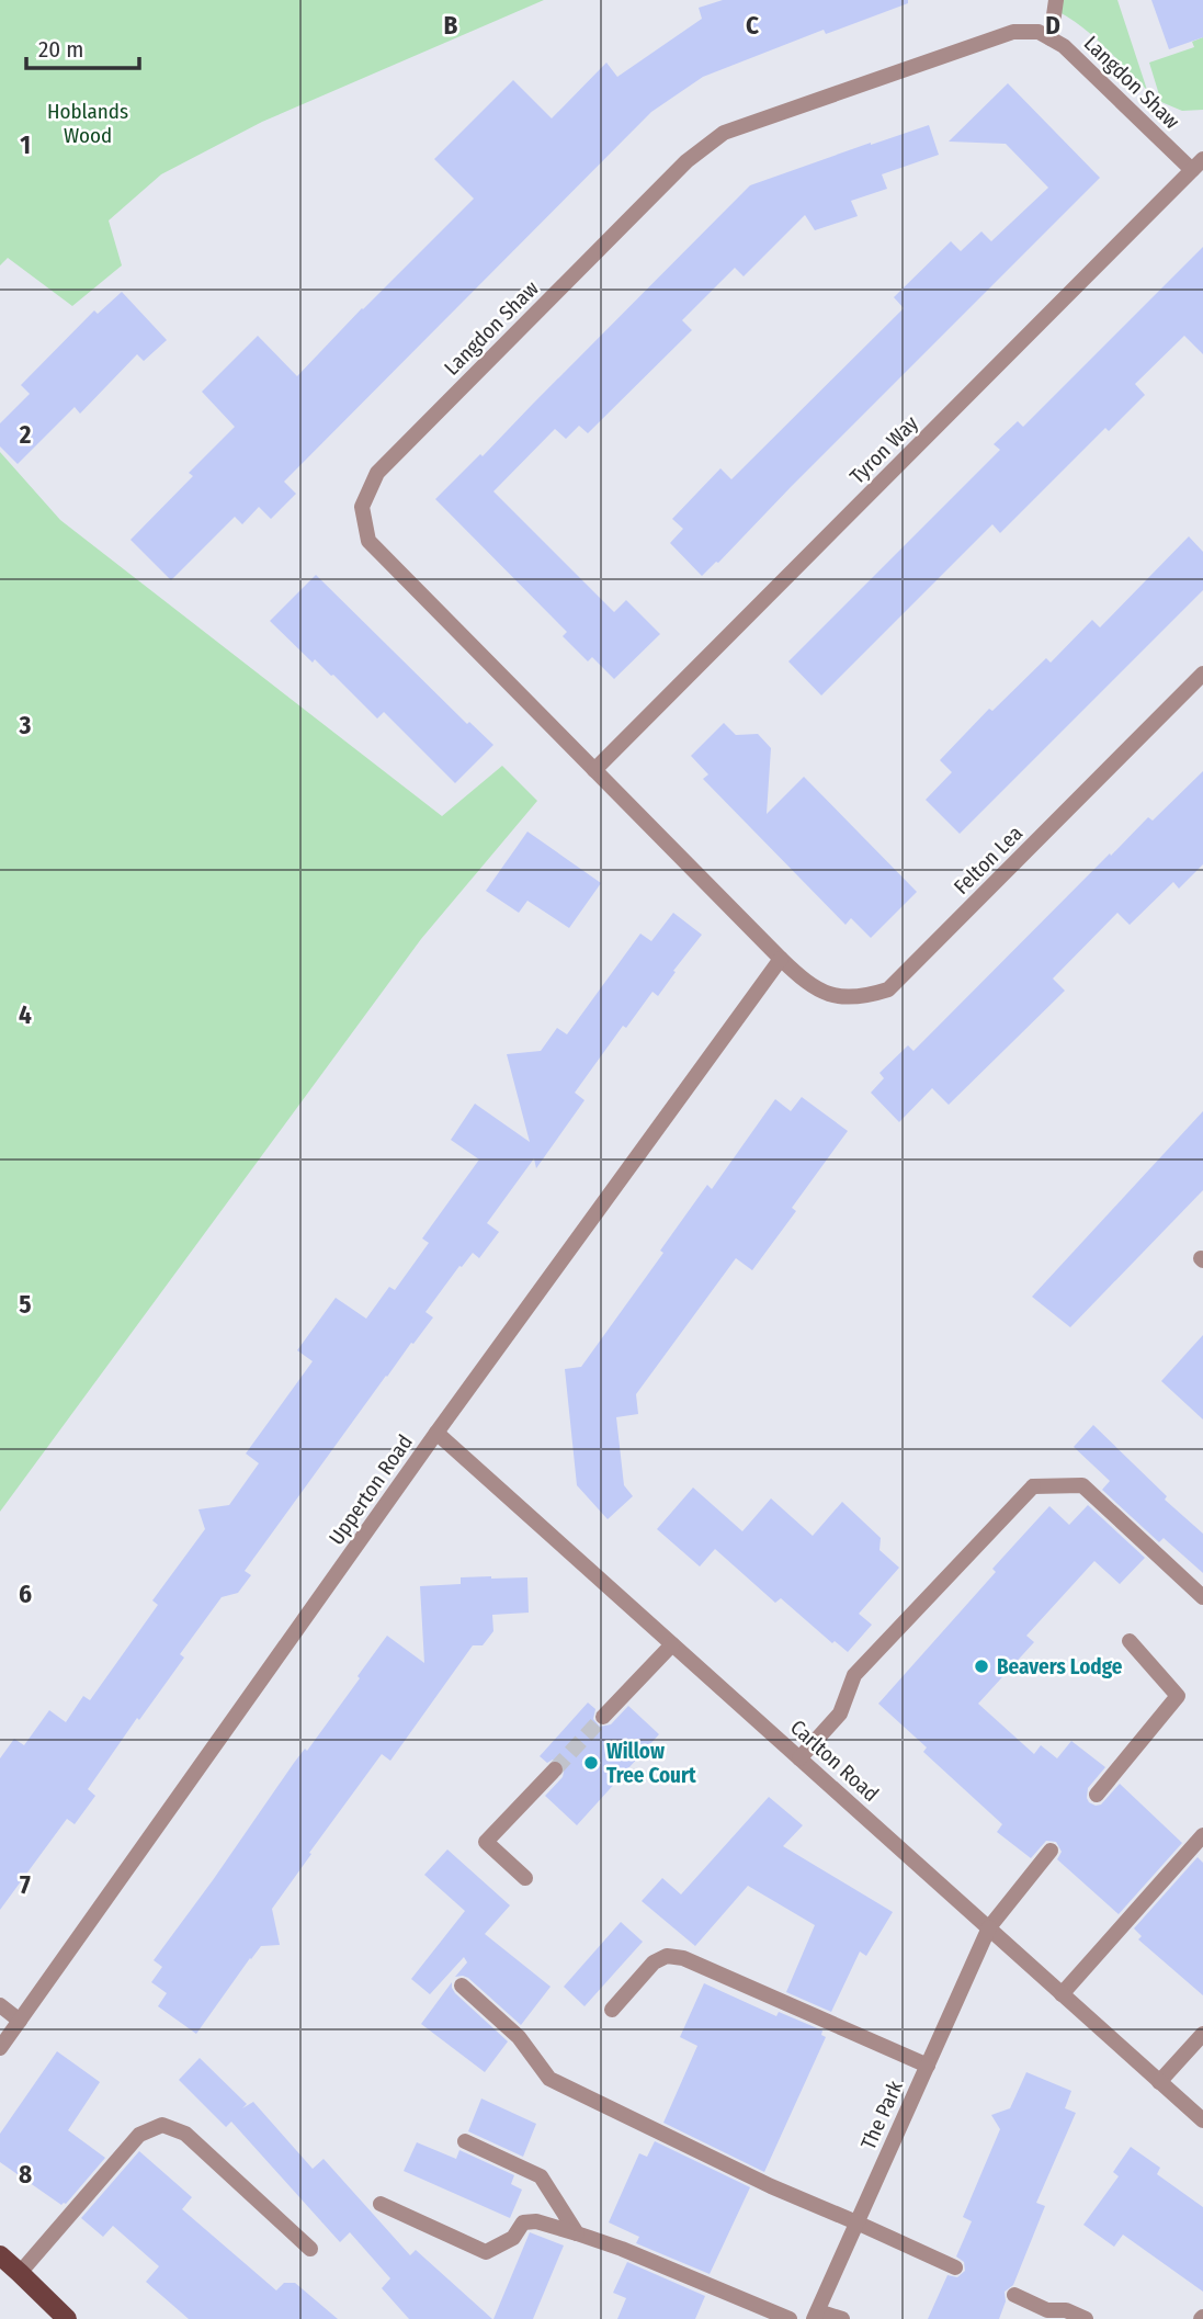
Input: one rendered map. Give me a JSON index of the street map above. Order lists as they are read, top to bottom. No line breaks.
{"streets":{"street":["Langdon Shaw","Tyron Way","Felton Lea","Upperton Road","Carlton Road","The Park"]},"crossings":[["Langdon Shaw","Tyron Way"],["Langdon Shaw","Felton Lea"],["Langdon Shaw","Upperton Road"],["Felton Lea","Upperton Road"],["Upperton Road","Carlton Road"],["Carlton Road","The Park"]],"parks":["Hoblands Wood"],"places":["Beavers Lodge","Willow Tree Court"],"scale_bar":"20 m","grid":{"columns":["B","C","D"],"rows":["1","2","3","4","5","6","7","8"]}}
